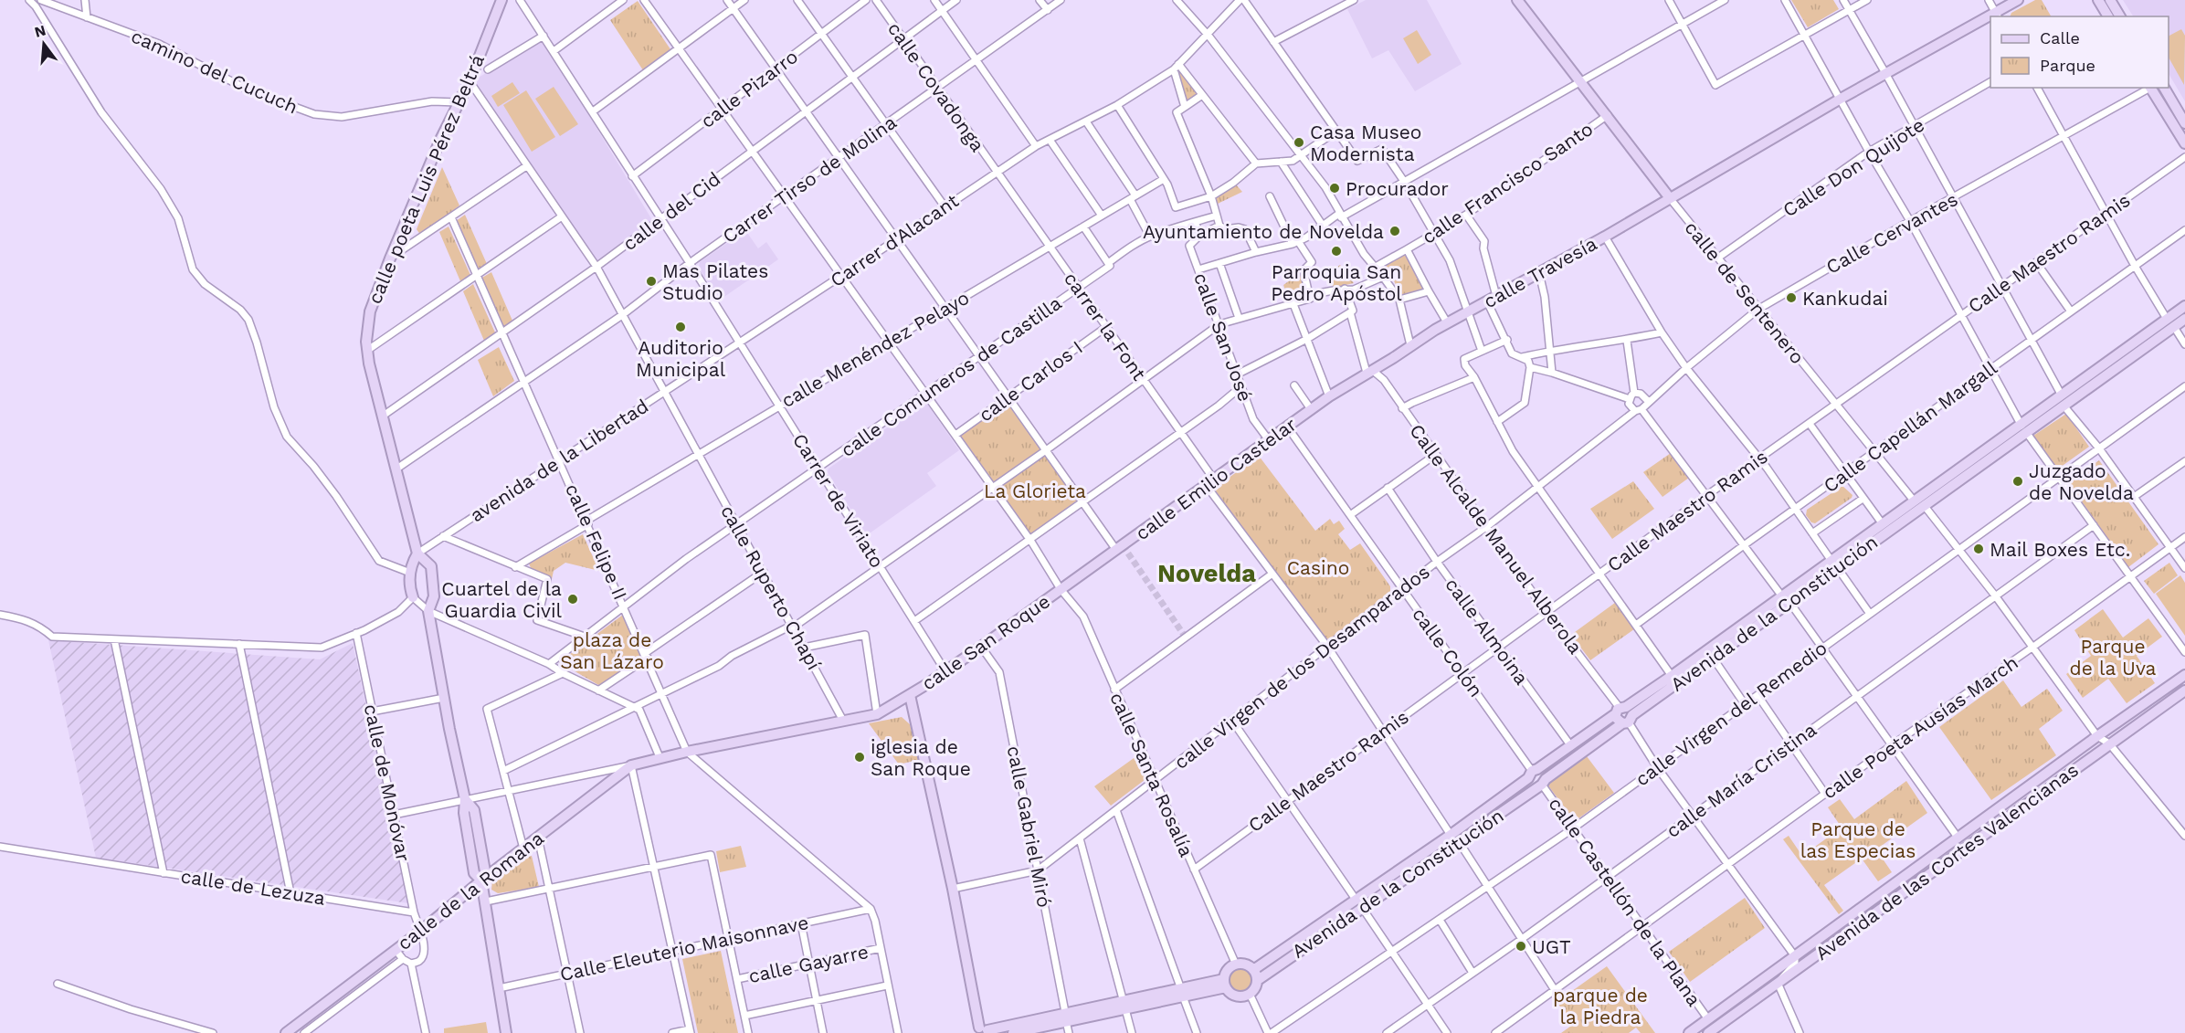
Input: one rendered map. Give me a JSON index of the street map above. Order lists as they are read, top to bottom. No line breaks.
{"streets":{"street":["camino del Cucuch","calle Covadonga","calle Pizarro","Calle Don Quijote","calle poeta Luis Pérez Beltrá","Carrer Tirso de Molina","calle Francisco Santo","calle del Cid","Calle Cervantes","Carrer d'Alacant","Calle Maestro Ramis","calle Travesía","calle de Sentenero","carrer la Font","calle San José","calle Menéndez Pelayo","calle Comuneros de Castilla","calle Carlos I","Calle Capellán Margall","avenida de la Libertad","calle Emilio Castelar","Carrer de Viriato","Calle Alcalde Manuel Alberola","calle Felipe II","calle Ruperto Chapí","Avenida de la Constitución","calle Almoina","calle San Roque","calle Colón","calle Virgen de los Desamparados","calle Virgen del Remedio","calle Poeta Ausías March","calle Santa Rosalía","calle María Cristina","calle de Monóvar","calle Gabriel Miró","Avenida de las Cortes Valencianas","calle de Lezuza","calle de la Romana","calle Castellón de la Plana","Calle Eleuterio Maisonnave","calle Gayarre"]},"crossings":[["camino del Cucuch","calle poeta Luis Pérez Beltrá"],["calle Covadonga","Carrer Tirso de Molina"],["calle Covadonga","calle del Cid"],["calle Covadonga","Carrer d'Alacant"],["calle Covadonga","carrer la Font"],["calle Pizarro","Carrer de Viriato"],["Calle Don Quijote","calle de Sentenero"],["calle poeta Luis Pérez Beltrá","Carrer Tirso de Molina"],["calle poeta Luis Pérez Beltrá","calle del Cid"],["calle poeta Luis Pérez Beltrá","avenida de la Libertad"],["calle poeta Luis Pérez Beltrá","calle Ruperto Chapí"],["calle poeta Luis Pérez Beltrá","calle de la Romana"],["calle poeta Luis Pérez Beltrá","Calle Eleuterio Maisonnave"],["Carrer Tirso de Molina","Carrer de Viriato"],["Carrer Tirso de Molina","calle Felipe II"],["Carrer Tirso de Molina","calle Ruperto Chapí"],["calle Francisco Santo","calle de Sentenero"],["calle del Cid","Carrer de Viriato"],["calle del Cid","calle Felipe II"],["calle del Cid","calle Ruperto Chapí"],["Calle Cervantes","calle de Sentenero"],["Calle Cervantes","calle Virgen de los Desamparados"],["Carrer d'Alacant","carrer la Font"],["Carrer d'Alacant","avenida de la Libertad"],["Carrer d'Alacant","Carrer de Viriato"],["Calle Maestro Ramis","calle de Sentenero"],["Calle Maestro Ramis","carrer la Font"],["Calle Maestro Ramis","Calle Alcalde Manuel Alberola"],["Calle Maestro Ramis","calle Almoina"],["Calle Maestro Ramis","calle Colón"],["Calle Maestro Ramis","calle Santa Rosalía"],["calle Travesía","calle de Sentenero"],["calle Travesía","calle Emilio Castelar"],["calle de Sentenero","Calle Capellán Margall"],["calle de Sentenero","Avenida de la Constitución"],["calle de Sentenero","calle Virgen del Remedio"],["calle de Sentenero","calle Poeta Ausías March"],["calle de Sentenero","calle María Cristina"],["calle de Sentenero","Avenida de las Cortes Valencianas"],["carrer la Font","calle Menéndez Pelayo"],["carrer la Font","calle Comuneros de Castilla"],["carrer la Font","calle Carlos I"],["carrer la Font","calle Emilio Castelar"],["carrer la Font","Avenida de la Constitución"],["carrer la Font","calle Virgen de los Desamparados"],["calle San José","calle Emilio Castelar"],["calle Menéndez Pelayo","Carrer de Viriato"],["calle Menéndez Pelayo","calle Felipe II"],["calle Menéndez Pelayo","calle Ruperto Chapí"],["calle Comuneros de Castilla","Carrer de Viriato"],["calle Comuneros de Castilla","calle Felipe II"],["calle Comuneros de Castilla","calle Ruperto Chapí"],["avenida de la Libertad","Carrer de Viriato"],["avenida de la Libertad","calle Felipe II"],["avenida de la Libertad","calle Ruperto Chapí"],["calle Emilio Castelar","Calle Alcalde Manuel Alberola"],["calle Emilio Castelar","calle San Roque"],["calle Emilio Castelar","calle Colón"],["calle Emilio Castelar","calle Santa Rosalía"],["Carrer de Viriato","calle San Roque"],["Calle Alcalde Manuel Alberola","Avenida de la Constitución"],["Calle Alcalde Manuel Alberola","calle Virgen de los Desamparados"],["Calle Alcalde Manuel Alberola","calle Virgen del Remedio"],["Calle Alcalde Manuel Alberola","calle Poeta Ausías March"],["Calle Alcalde Manuel Alberola","calle María Cristina"],["Calle Alcalde Manuel Alberola","Avenida de las Cortes Valencianas"],["calle Felipe II","calle de la Romana"],["calle Ruperto Chapí","calle San Roque"],["calle Ruperto Chapí","calle de la Romana"],["Avenida de la Constitución","calle Almoina"],["Avenida de la Constitución","calle Colón"],["Avenida de la Constitución","calle Santa Rosalía"],["Avenida de la Constitución","calle Castellón de la Plana"],["calle Almoina","calle Virgen de los Desamparados"],["calle San Roque","calle Santa Rosalía"],["calle San Roque","calle Gabriel Miró"],["calle San Roque","calle de la Romana"],["calle Colón","calle Virgen de los Desamparados"],["calle Virgen de los Desamparados","calle Santa Rosalía"],["calle Virgen de los Desamparados","calle Gabriel Miró"],["calle Virgen del Remedio","calle Castellón de la Plana"],["calle Poeta Ausías March","calle Castellón de la Plana"],["calle María Cristina","calle Castellón de la Plana"],["calle de Monóvar","calle de Lezuza"],["calle de Monóvar","calle de la Romana"],["Avenida de las Cortes Valencianas","calle Castellón de la Plana"]],"districts":["Novelda"],"parks":["La Glorieta","Casino","plaza de San Lázaro","Parque de la Uva","Parque de las Especias","parque de la Piedra"],"places":["Casa Museo Modernista","Procurador","Ayuntamiento de Novelda","Parroquia San Pedro Apóstol","Mas Pilates Studio","Kankudai","Auditorio Municipal","Juzgado de Novelda","Mail Boxes Etc.","Cuartel de la Guardia Civil","iglesia de San Roque","UGT"],"legend":["Calle","Parque"],"north":"top"}
